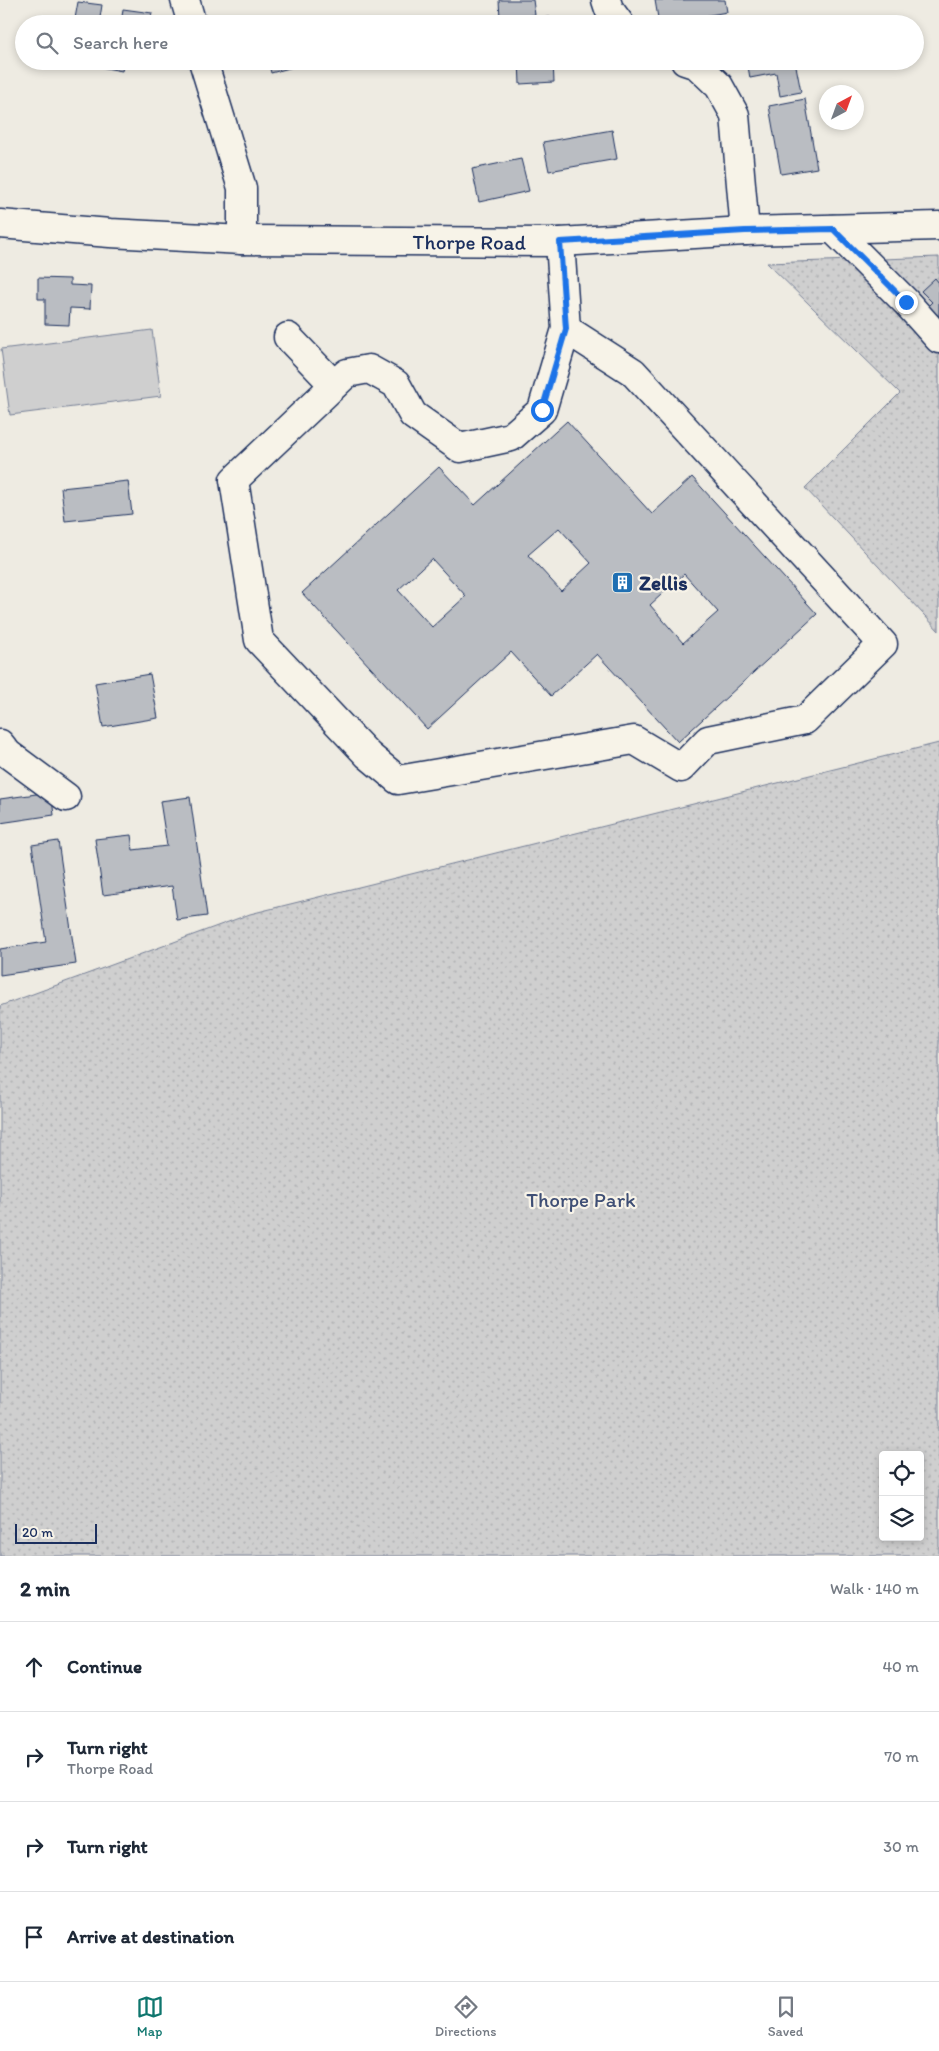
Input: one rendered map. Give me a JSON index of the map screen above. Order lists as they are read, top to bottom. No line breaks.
{"streets":{"street":["Thorpe Road"]},"parks":["Thorpe Park"],"places":{"building":["Zellis"]},"scale_bar":"20 m","north":"top right","page":{"search":"Search here","scale":"20 m","heading":["2 min","Walk · 140 m"],"list":[["Continue","40 m"],["Turn right","Thorpe Road","70 m"],["Turn right","30 m"],"Arrive at destination"],"nav":["Map","Directions","Saved"]}}
